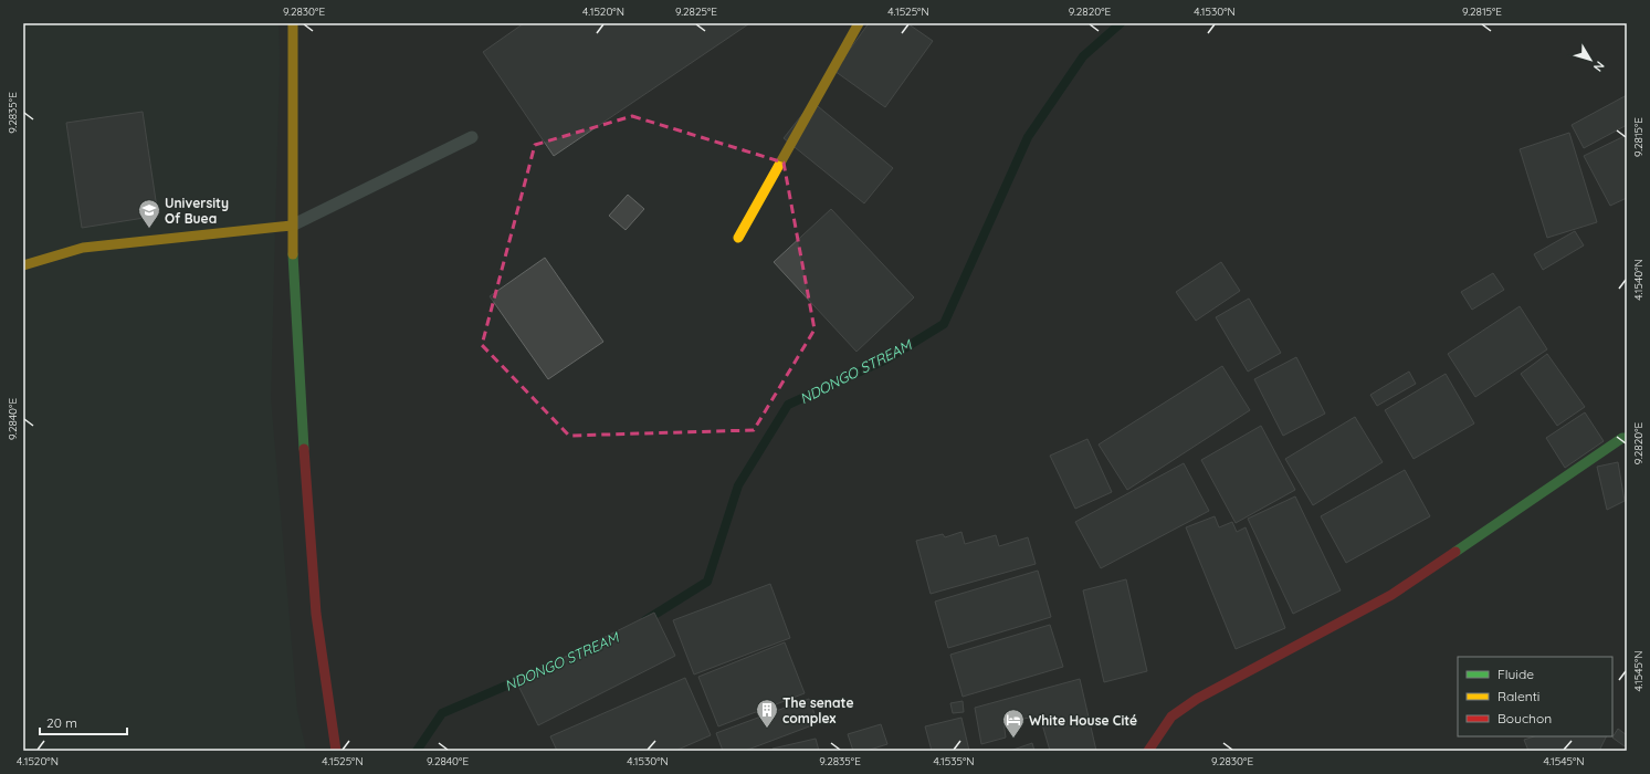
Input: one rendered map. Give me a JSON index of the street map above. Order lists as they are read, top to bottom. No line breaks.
{"water":["NDONGO STREAM"],"places":{"school or university":["University Of Buea"],"building":["The senate complex"],"hotel":["White House Cité"]},"legend":["Fluide","Ralenti","Bouchon"],"scale_bar":"20 m","north":"bottom right","coordinates":["9.2830°E","4.1520°N","9.2825°E","4.1525°N","9.2820°E","4.1530°N","9.2815°E","9.2835°E","4.1540°N","9.2840°E","4.1545°N","4.1535°N"]}
